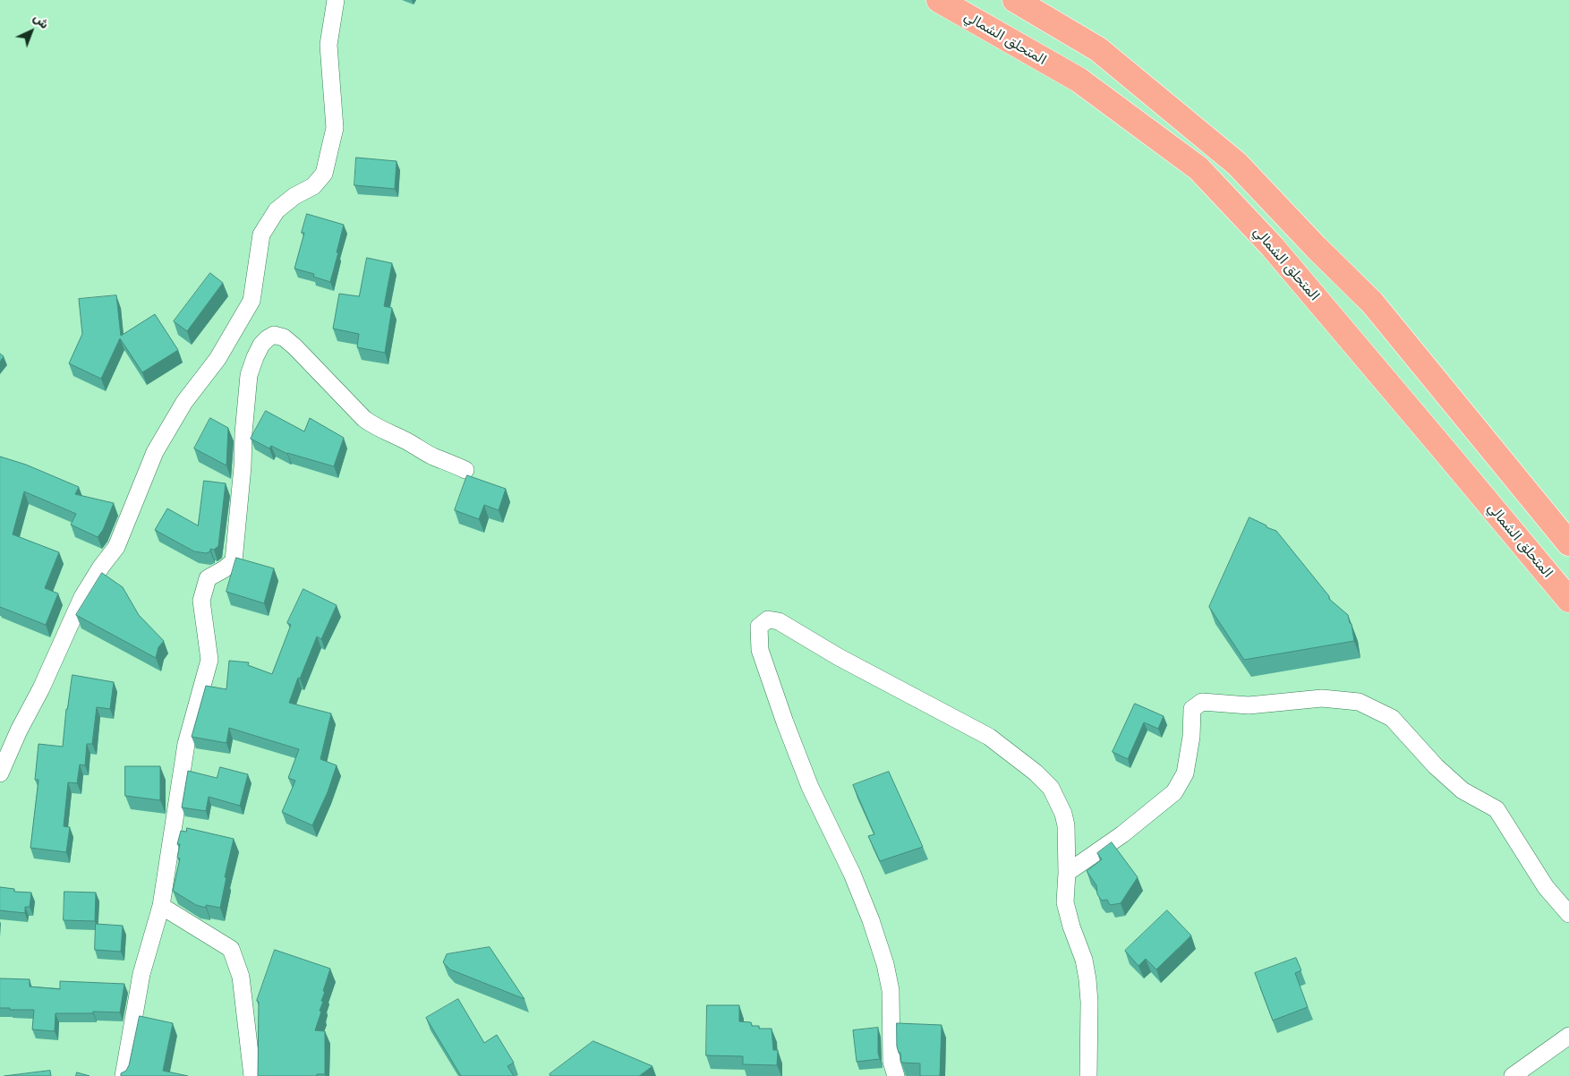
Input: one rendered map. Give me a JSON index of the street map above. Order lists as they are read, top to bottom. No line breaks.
{"streets":{"highway":["المتحلق الشمالي"]},"north":"top right"}
